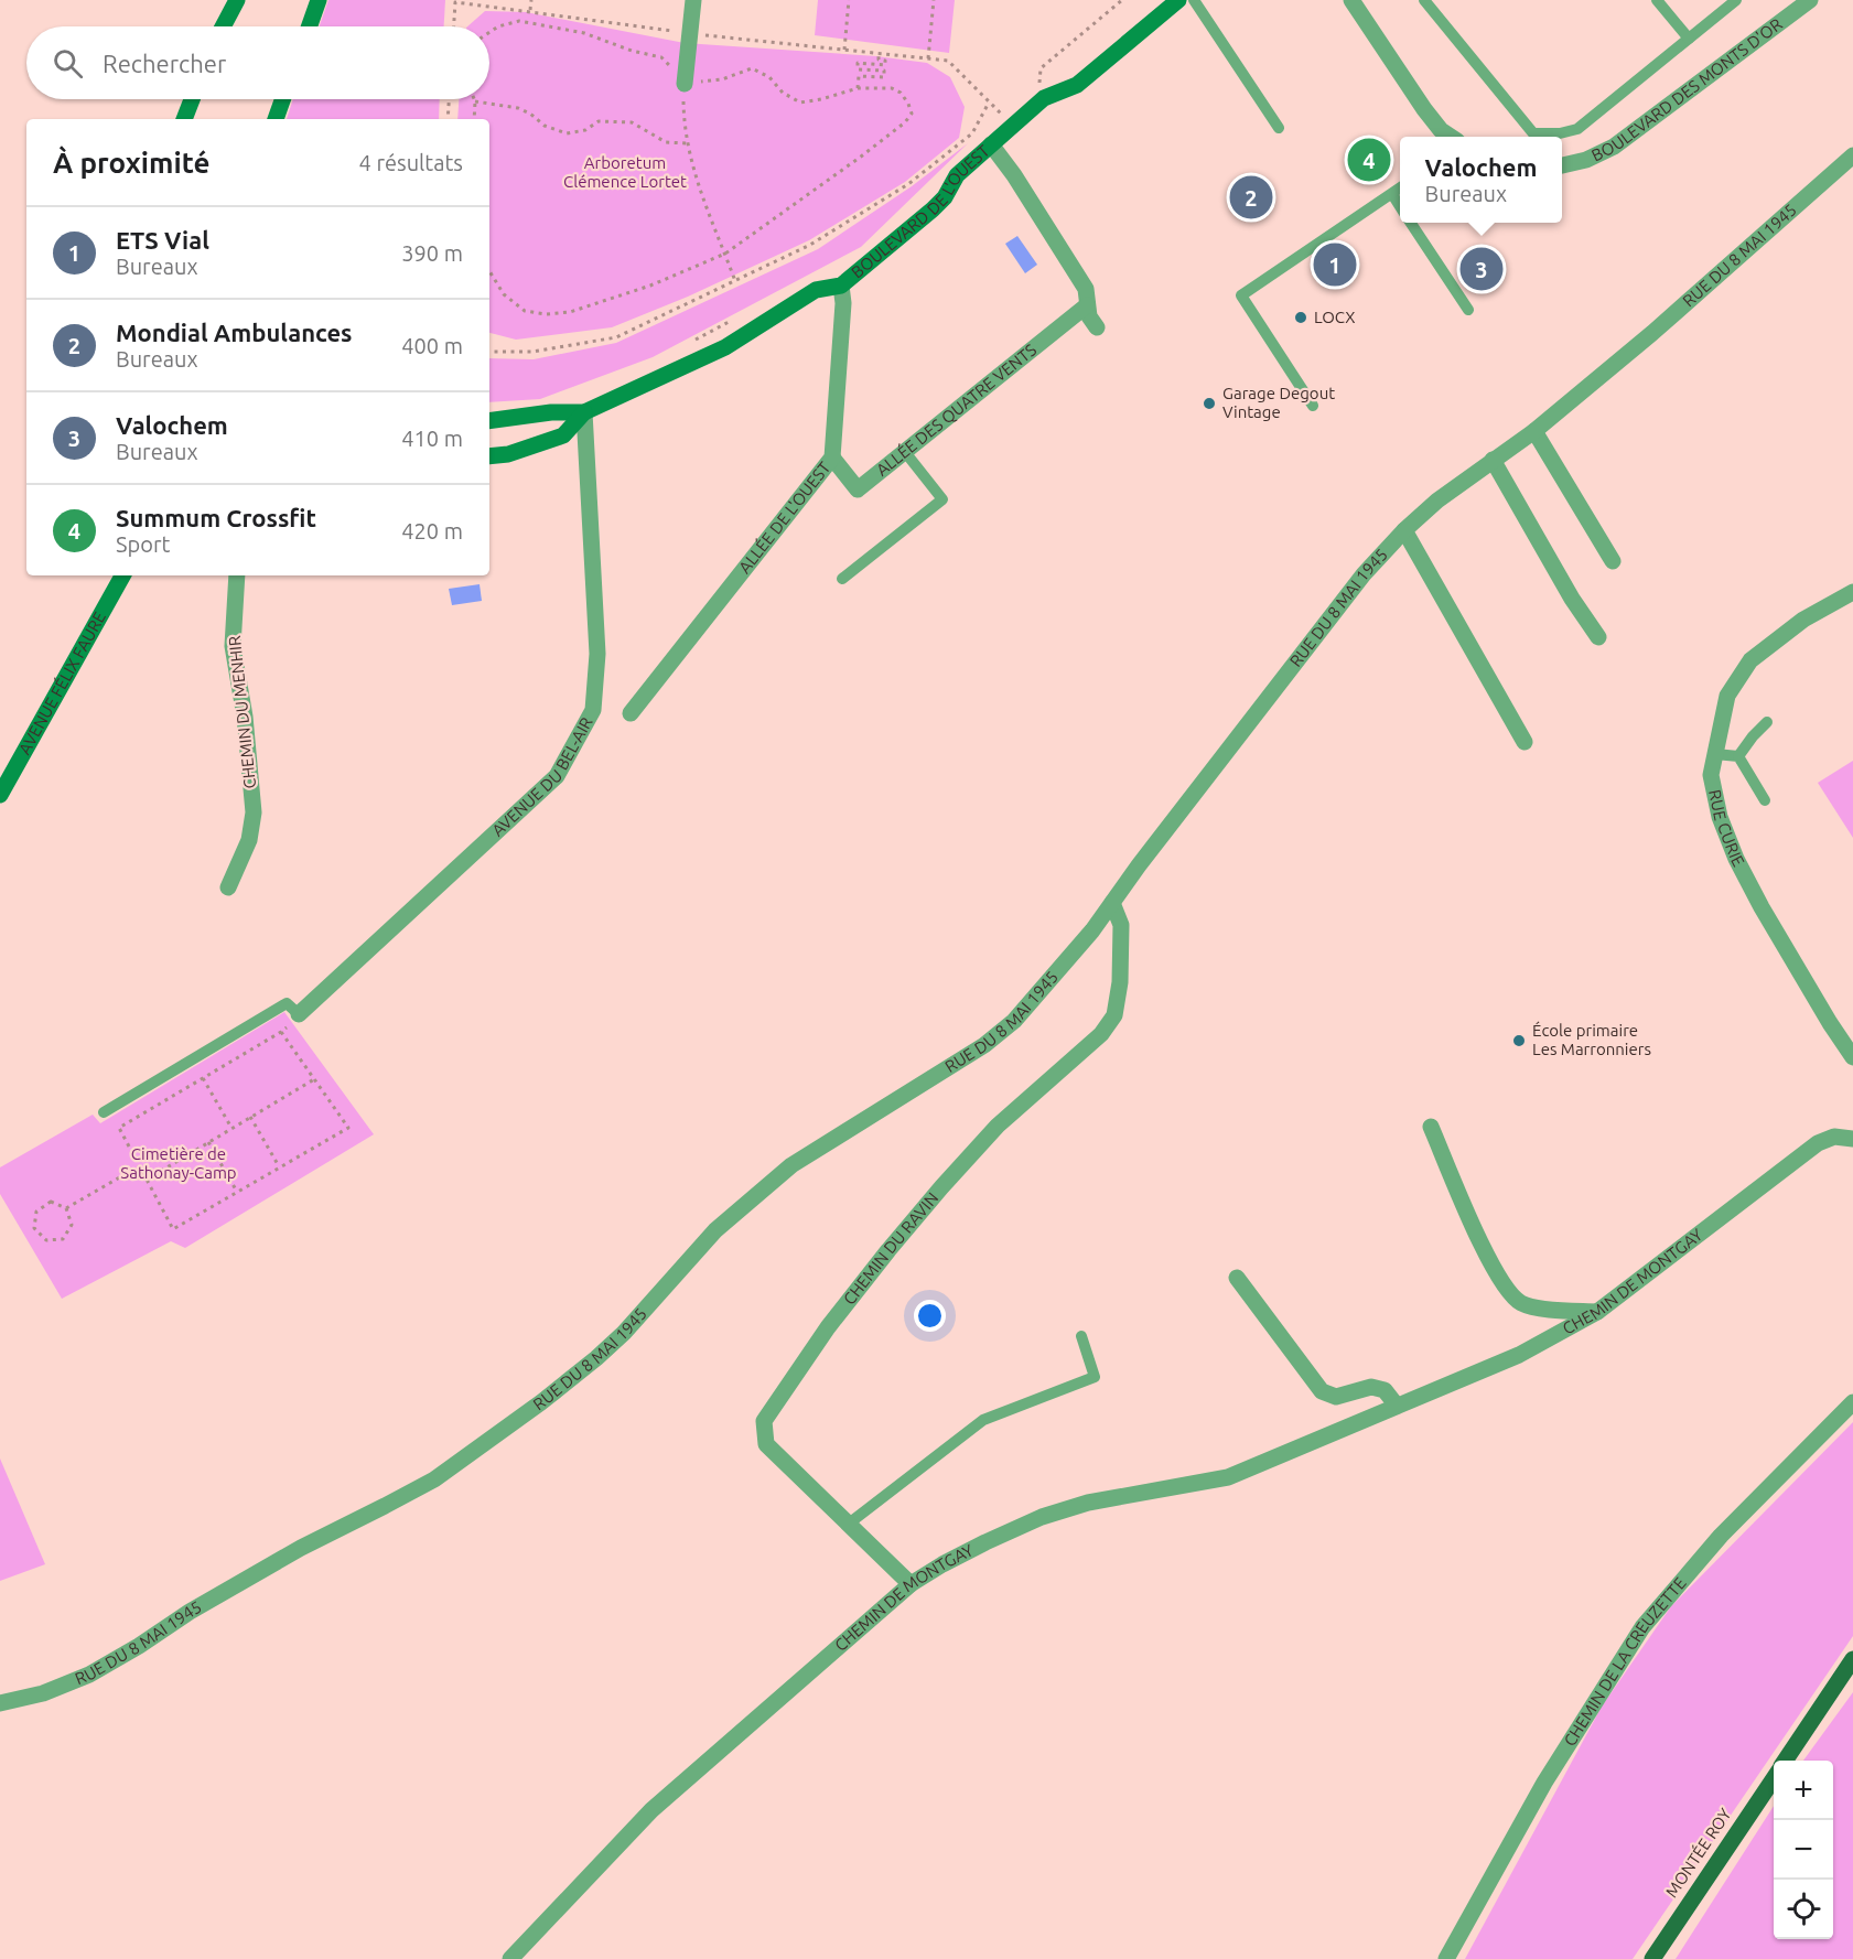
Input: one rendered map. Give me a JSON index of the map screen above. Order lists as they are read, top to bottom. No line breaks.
{"streets":{"main road":["MONTÉE ROY"],"street":["BOULEVARD DES MONTS D'OR","BOULEVARD DE L'OUEST","RUE DU 8 MAI 1945","ALLÉE DES QUATRE VENTS","ALLÉE DE L'OUEST","AVENUE FÉLIX FAURE","CHEMIN DU MENHIR","AVENUE DU BEL-AIR","RUE CURIE","CHEMIN DU RAVIN","CHEMIN DE MONTGAY","CHEMIN DE LA CREUZETTE"]},"crossings":[["BOULEVARD DE L'OUEST","ALLÉE DE L'OUEST"],["BOULEVARD DE L'OUEST","AVENUE DU BEL-AIR"],["RUE DU 8 MAI 1945","CHEMIN DU RAVIN"],["ALLÉE DES QUATRE VENTS","ALLÉE DE L'OUEST"],["CHEMIN DU RAVIN","CHEMIN DE MONTGAY"]],"parks":["Arboretum Clémence Lortet","Cimetière de Sathonay-Camp"],"places":["LOCX","Garage Degout Vintage","École primaire Les Marronniers"],"page":{"search":"Rechercher","heading":["À proximité","4 résultats"],"pins":["4","2","1","3"],"popup":["Valochem","Bureaux"],"list":[{"mark":"1","name":"ETS Vial","note":"Bureaux","value":"390 m"},{"mark":"2","name":"Mondial Ambulances","note":"Bureaux","value":"400 m"},{"mark":"3","name":"Valochem","note":"Bureaux","value":"410 m"},{"mark":"4","name":"Summum Crossfit","note":"Sport","value":"420 m"}],"map_buttons":["+","−"]}}
